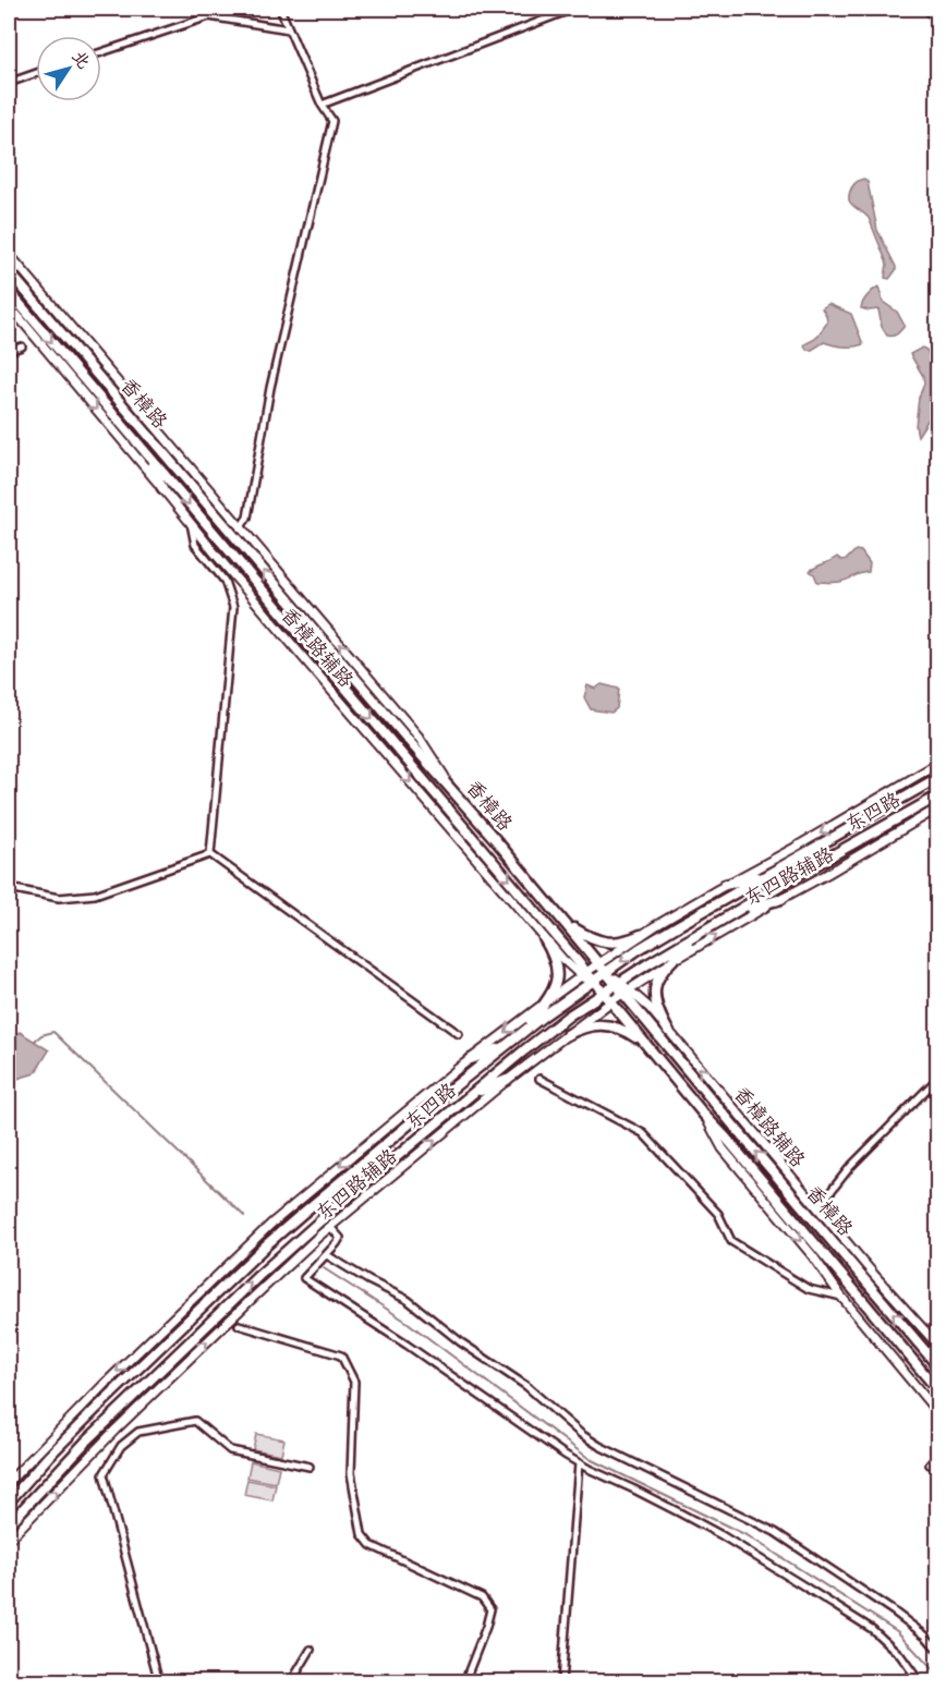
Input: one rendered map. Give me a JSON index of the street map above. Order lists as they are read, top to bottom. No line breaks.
{"streets":{"main road":["香樟路","东四路"],"street":["香樟路辅路","东四路辅路"]},"crossings":[["香樟路","香樟路辅路"],["香樟路","东四路"],["香樟路","东四路辅路"],["香樟路辅路","东四路辅路"]],"north":"top right"}
